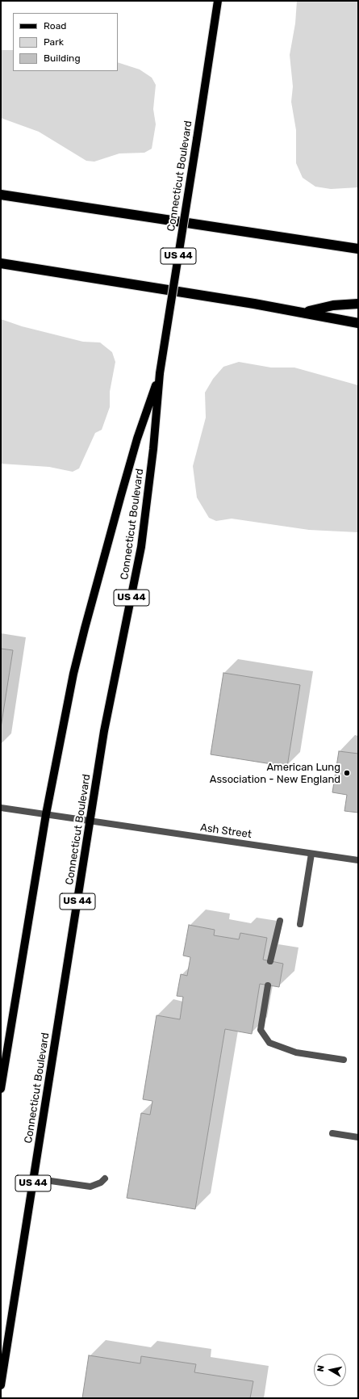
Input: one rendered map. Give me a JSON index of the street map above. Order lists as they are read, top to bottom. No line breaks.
{"streets":{"main road":["Connecticut Boulevard","US 44"],"street":["Ash Street"]},"crossings":[["Connecticut Boulevard","Ash Street"]],"places":["American Lung Association - New England"],"legend":["Road","Park","Building"],"north":"left"}
